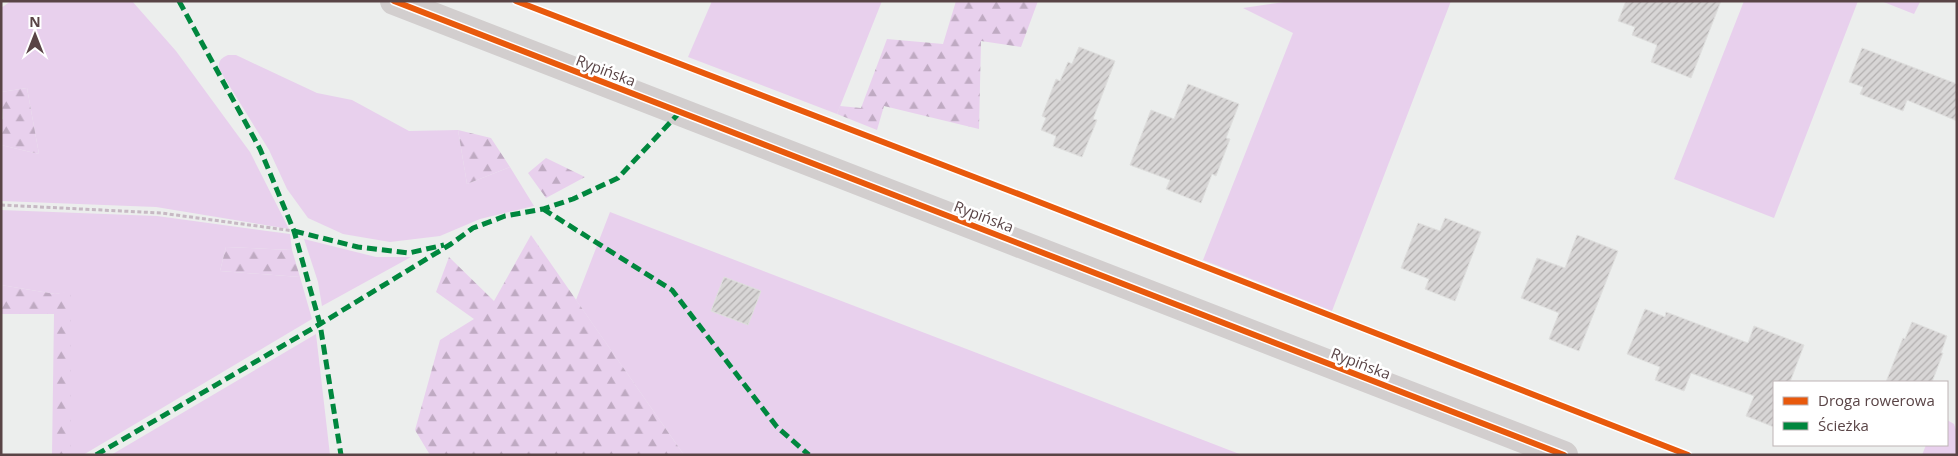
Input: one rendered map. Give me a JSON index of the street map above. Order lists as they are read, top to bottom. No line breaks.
{"streets":{"street":["Rypińska"]},"legend":["Droga rowerowa","Ścieżka"],"north":"top"}
